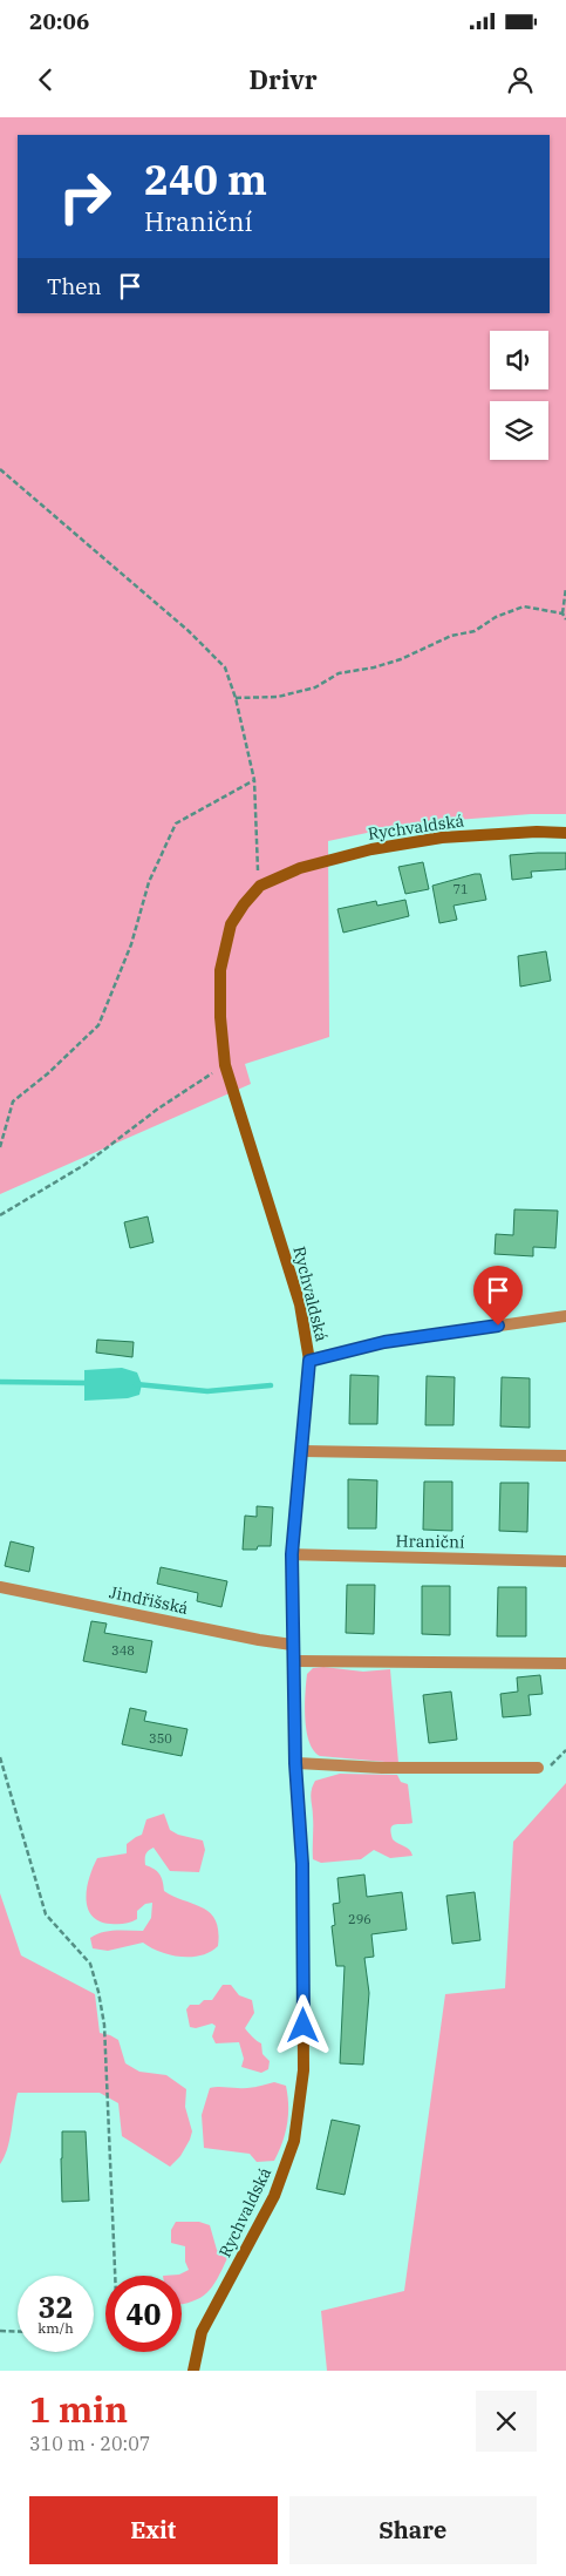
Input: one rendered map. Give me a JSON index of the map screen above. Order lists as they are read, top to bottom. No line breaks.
{"streets":{"street":["Rychvaldská","Hraniční","Jindřišská"]},"crossings":[["Rychvaldská","Hraniční"],["Rychvaldská","Jindřišská"]],"house_numbers":["71","348","350","296"],"page":{"status":"20:06","header":"Drivr","turn":["240 m","Hraniční"],"then":"Then","speed":"32 km/h","limit":"40","heading":["1 min","310 m · 20:07"],"buttons":["Exit","Share"]}}
